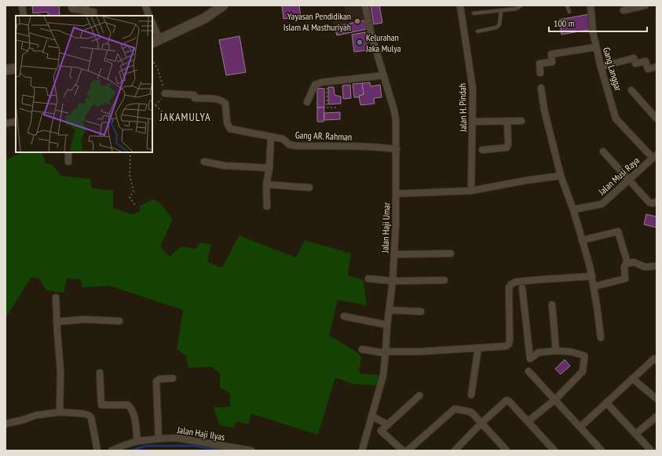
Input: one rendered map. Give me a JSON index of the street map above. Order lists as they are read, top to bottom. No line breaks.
{"streets":{"street":["Gang Langgar","Jalan H. Pindah","Gang AR. Rahman","Jalan Musi Raya","Jalan Haji Umar","Jalan Haji Ilyas"]},"crossings":[["Gang Langgar","Jalan Musi Raya"],["Gang AR. Rahman","Jalan Haji Umar"]],"districts":["JAKAMULYA"],"places":["Yayasan Pendidikan Islam Al Masthuriyah","Kelurahan Jaka Mulya"],"scale_bar":"100 m"}
